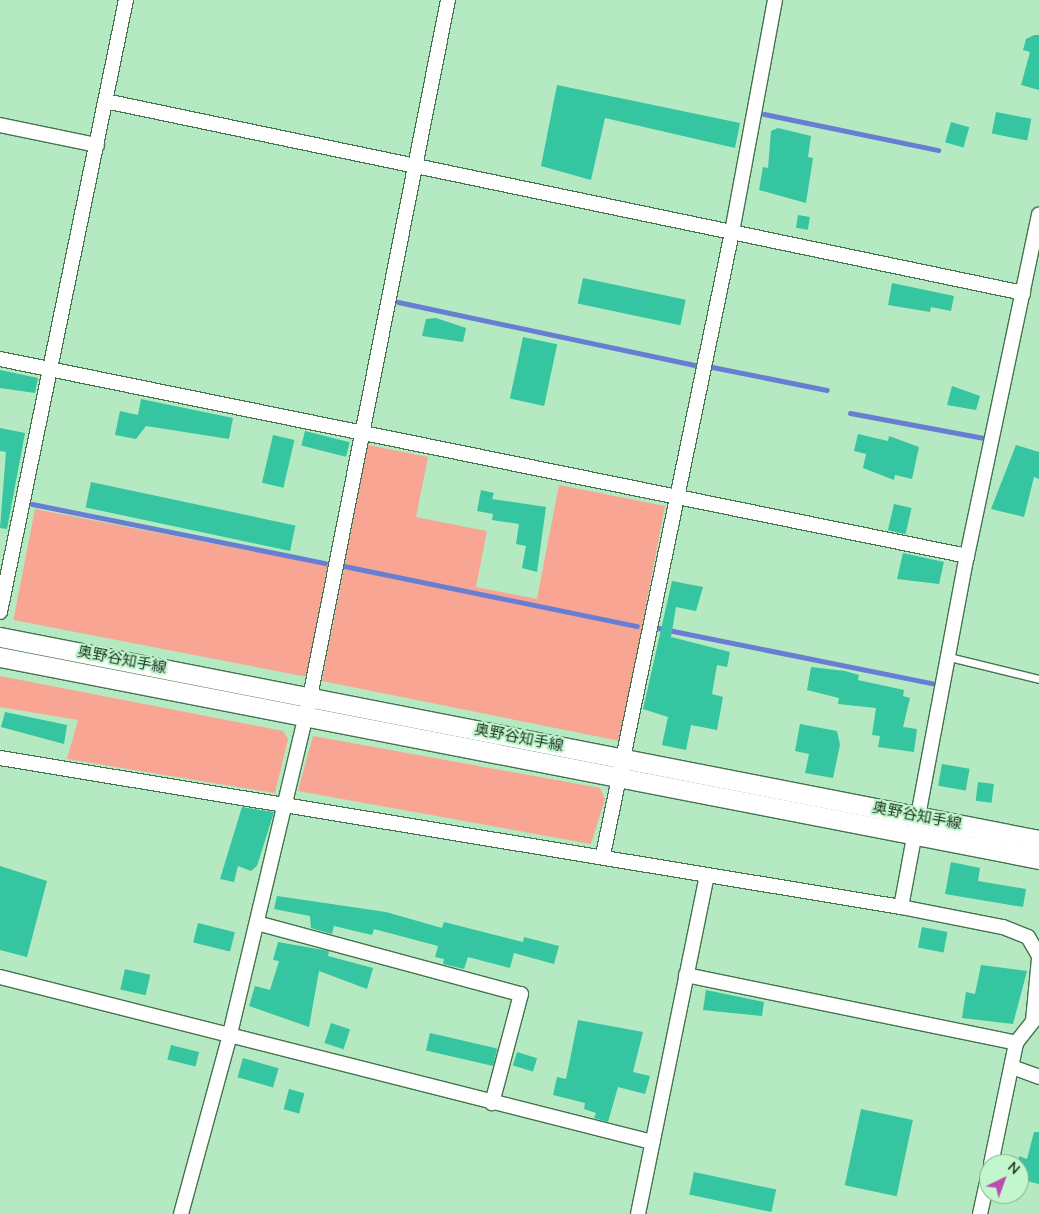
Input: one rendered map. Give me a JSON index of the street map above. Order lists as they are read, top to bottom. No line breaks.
{"streets":{"main road":["奥野谷知手線"]},"north":"top right"}
